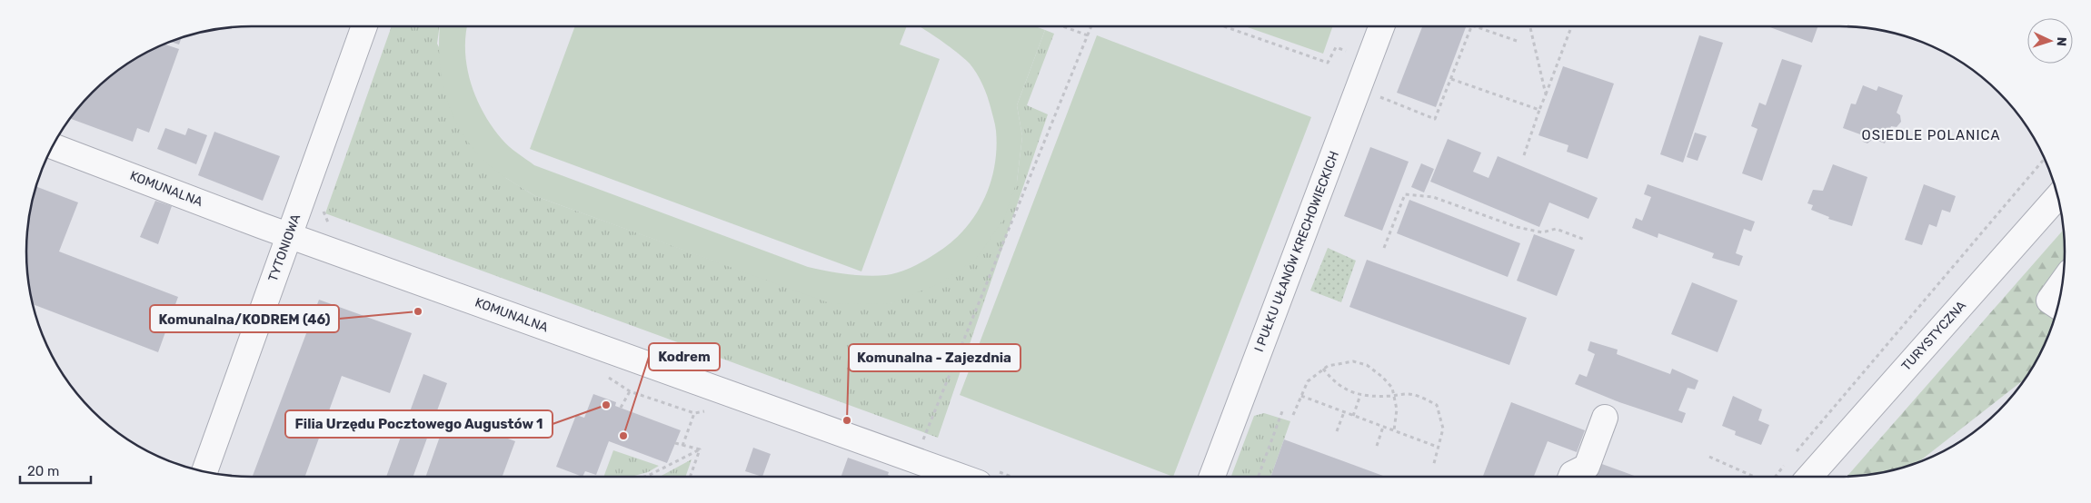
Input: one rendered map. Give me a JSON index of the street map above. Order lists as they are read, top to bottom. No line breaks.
{"streets":{"street":["KOMUNALNA","TYTONIOWA","I PUŁKU UŁANÓW KRECHOWIECKICH","TURYSTYCZNA"]},"crossings":[["KOMUNALNA","TYTONIOWA"]],"districts":["OSIEDLE POLANICA"],"places":["Komunalna/KODREM (46)","Filia Urzędu Pocztowego Augustów 1","Komunalna - Zajezdnia","Kodrem"],"scale_bar":"20 m","north":"right"}
